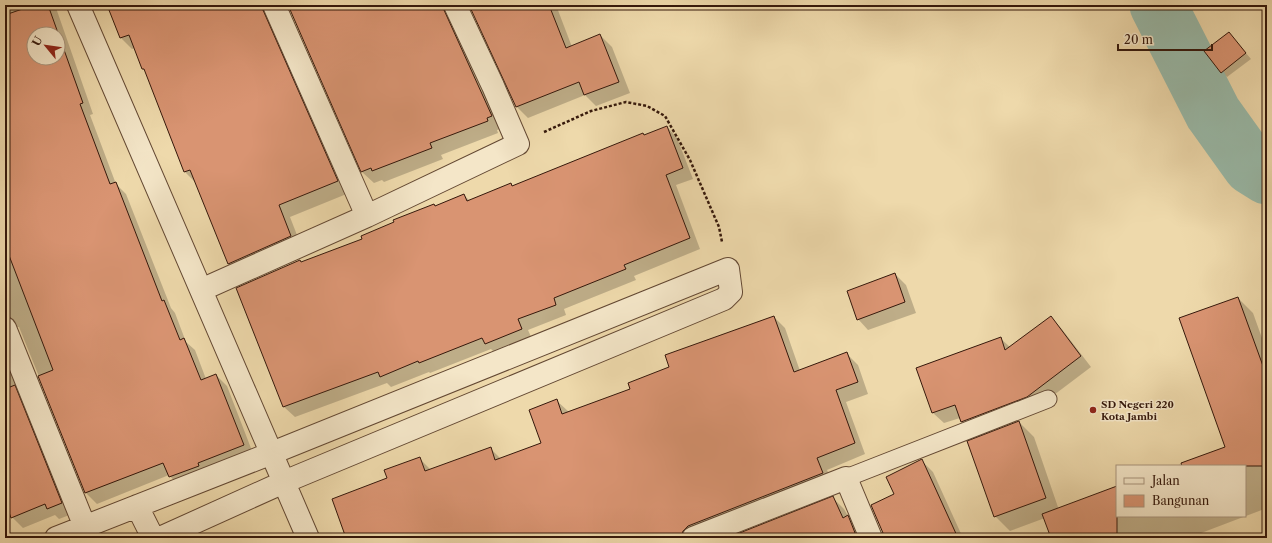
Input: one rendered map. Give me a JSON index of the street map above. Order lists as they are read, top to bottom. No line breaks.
{"places":["SD Negeri 220 Kota Jambi"],"legend":["Jalan","Bangunan"],"scale_bar":"20 m","north":"top left"}
